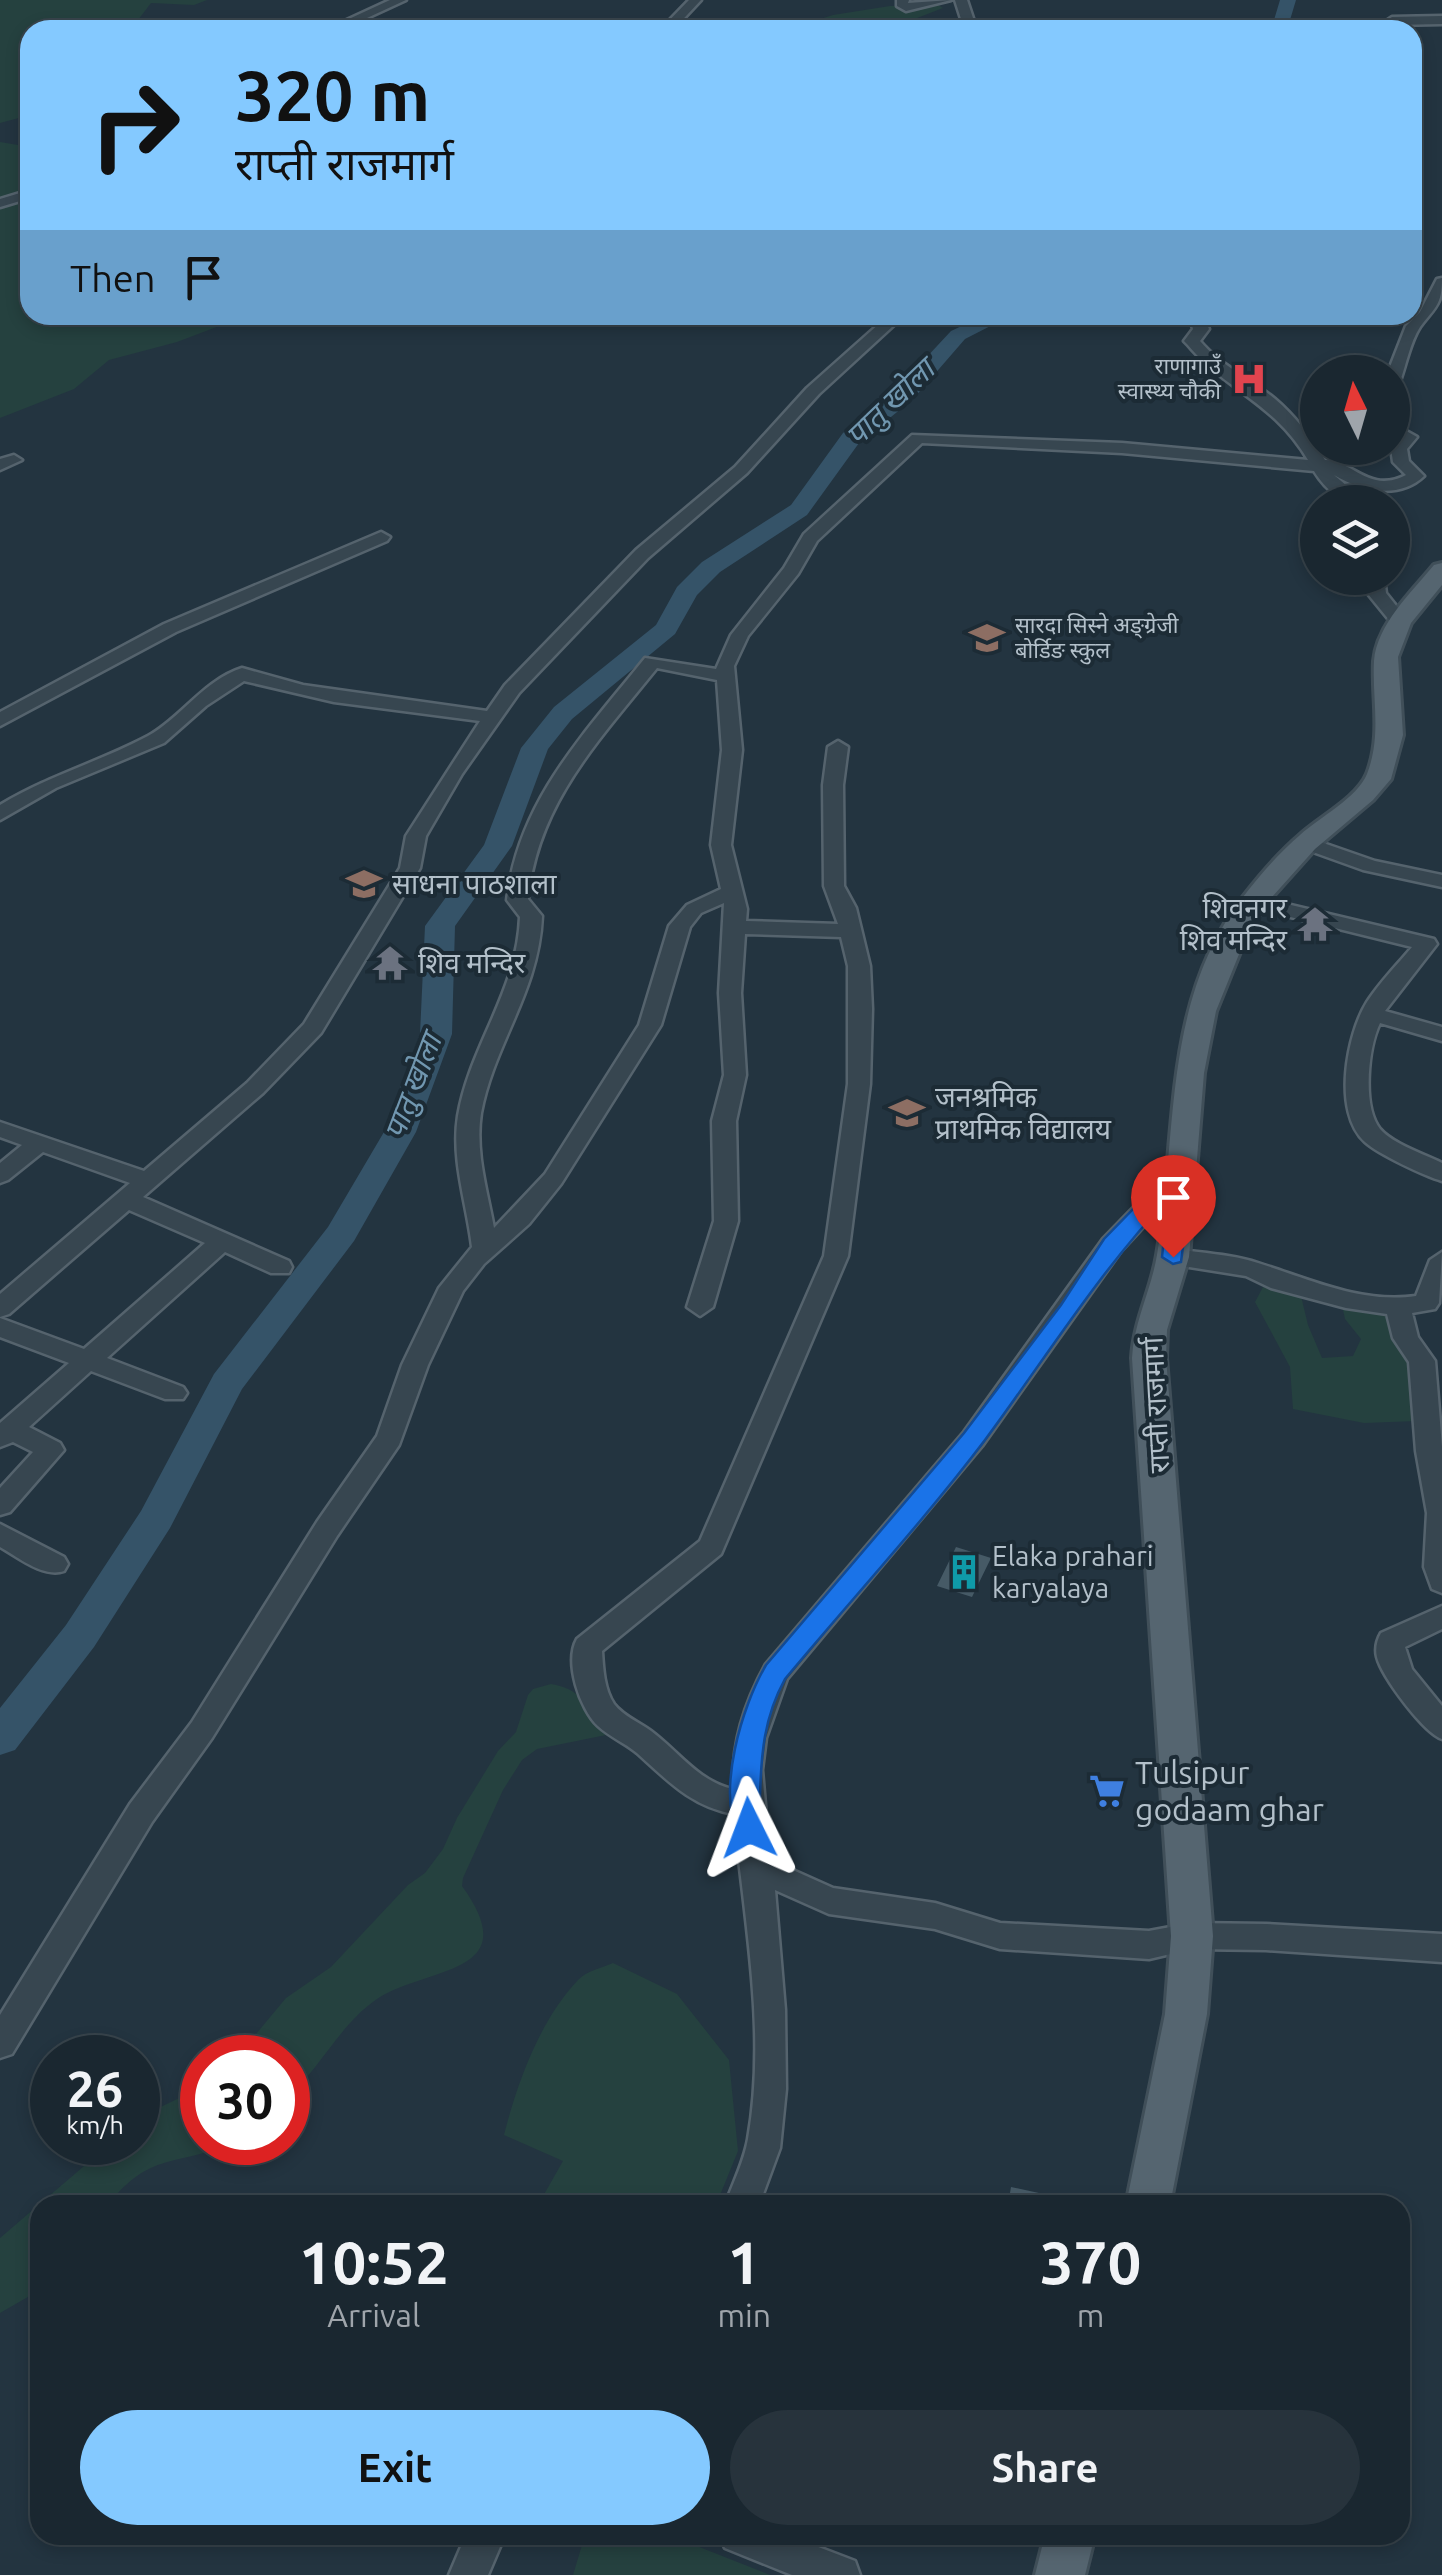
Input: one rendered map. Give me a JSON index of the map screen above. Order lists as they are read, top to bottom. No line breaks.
{"streets":{"main road":["राप्ती राजमार्ग"]},"water":["पातु खोला"],"places":{"hospital":["राणागाउँ स्वास्थ्य चौकी"],"school or university":["सारदा सिस्ने अङ्ग्रेजी बोर्डिङ स्कुल","साधना पाठशाला","जनश्रमिक प्राथमिक विद्यालय"],"temple":["शिवनगर शिव मन्दिर","शिव मन्दिर"],"building":["Elaka prahari karyalaya"],"supermarket":["Tulsipur godaam ghar"]},"north":"top","page":{"turn":["320 m","राप्ती राजमार्ग"],"then":"Then","speed":"26 km/h","limit":"30","eta":["10:52","Arrival","1","min","370","m"],"buttons":["Exit","Share"]}}
